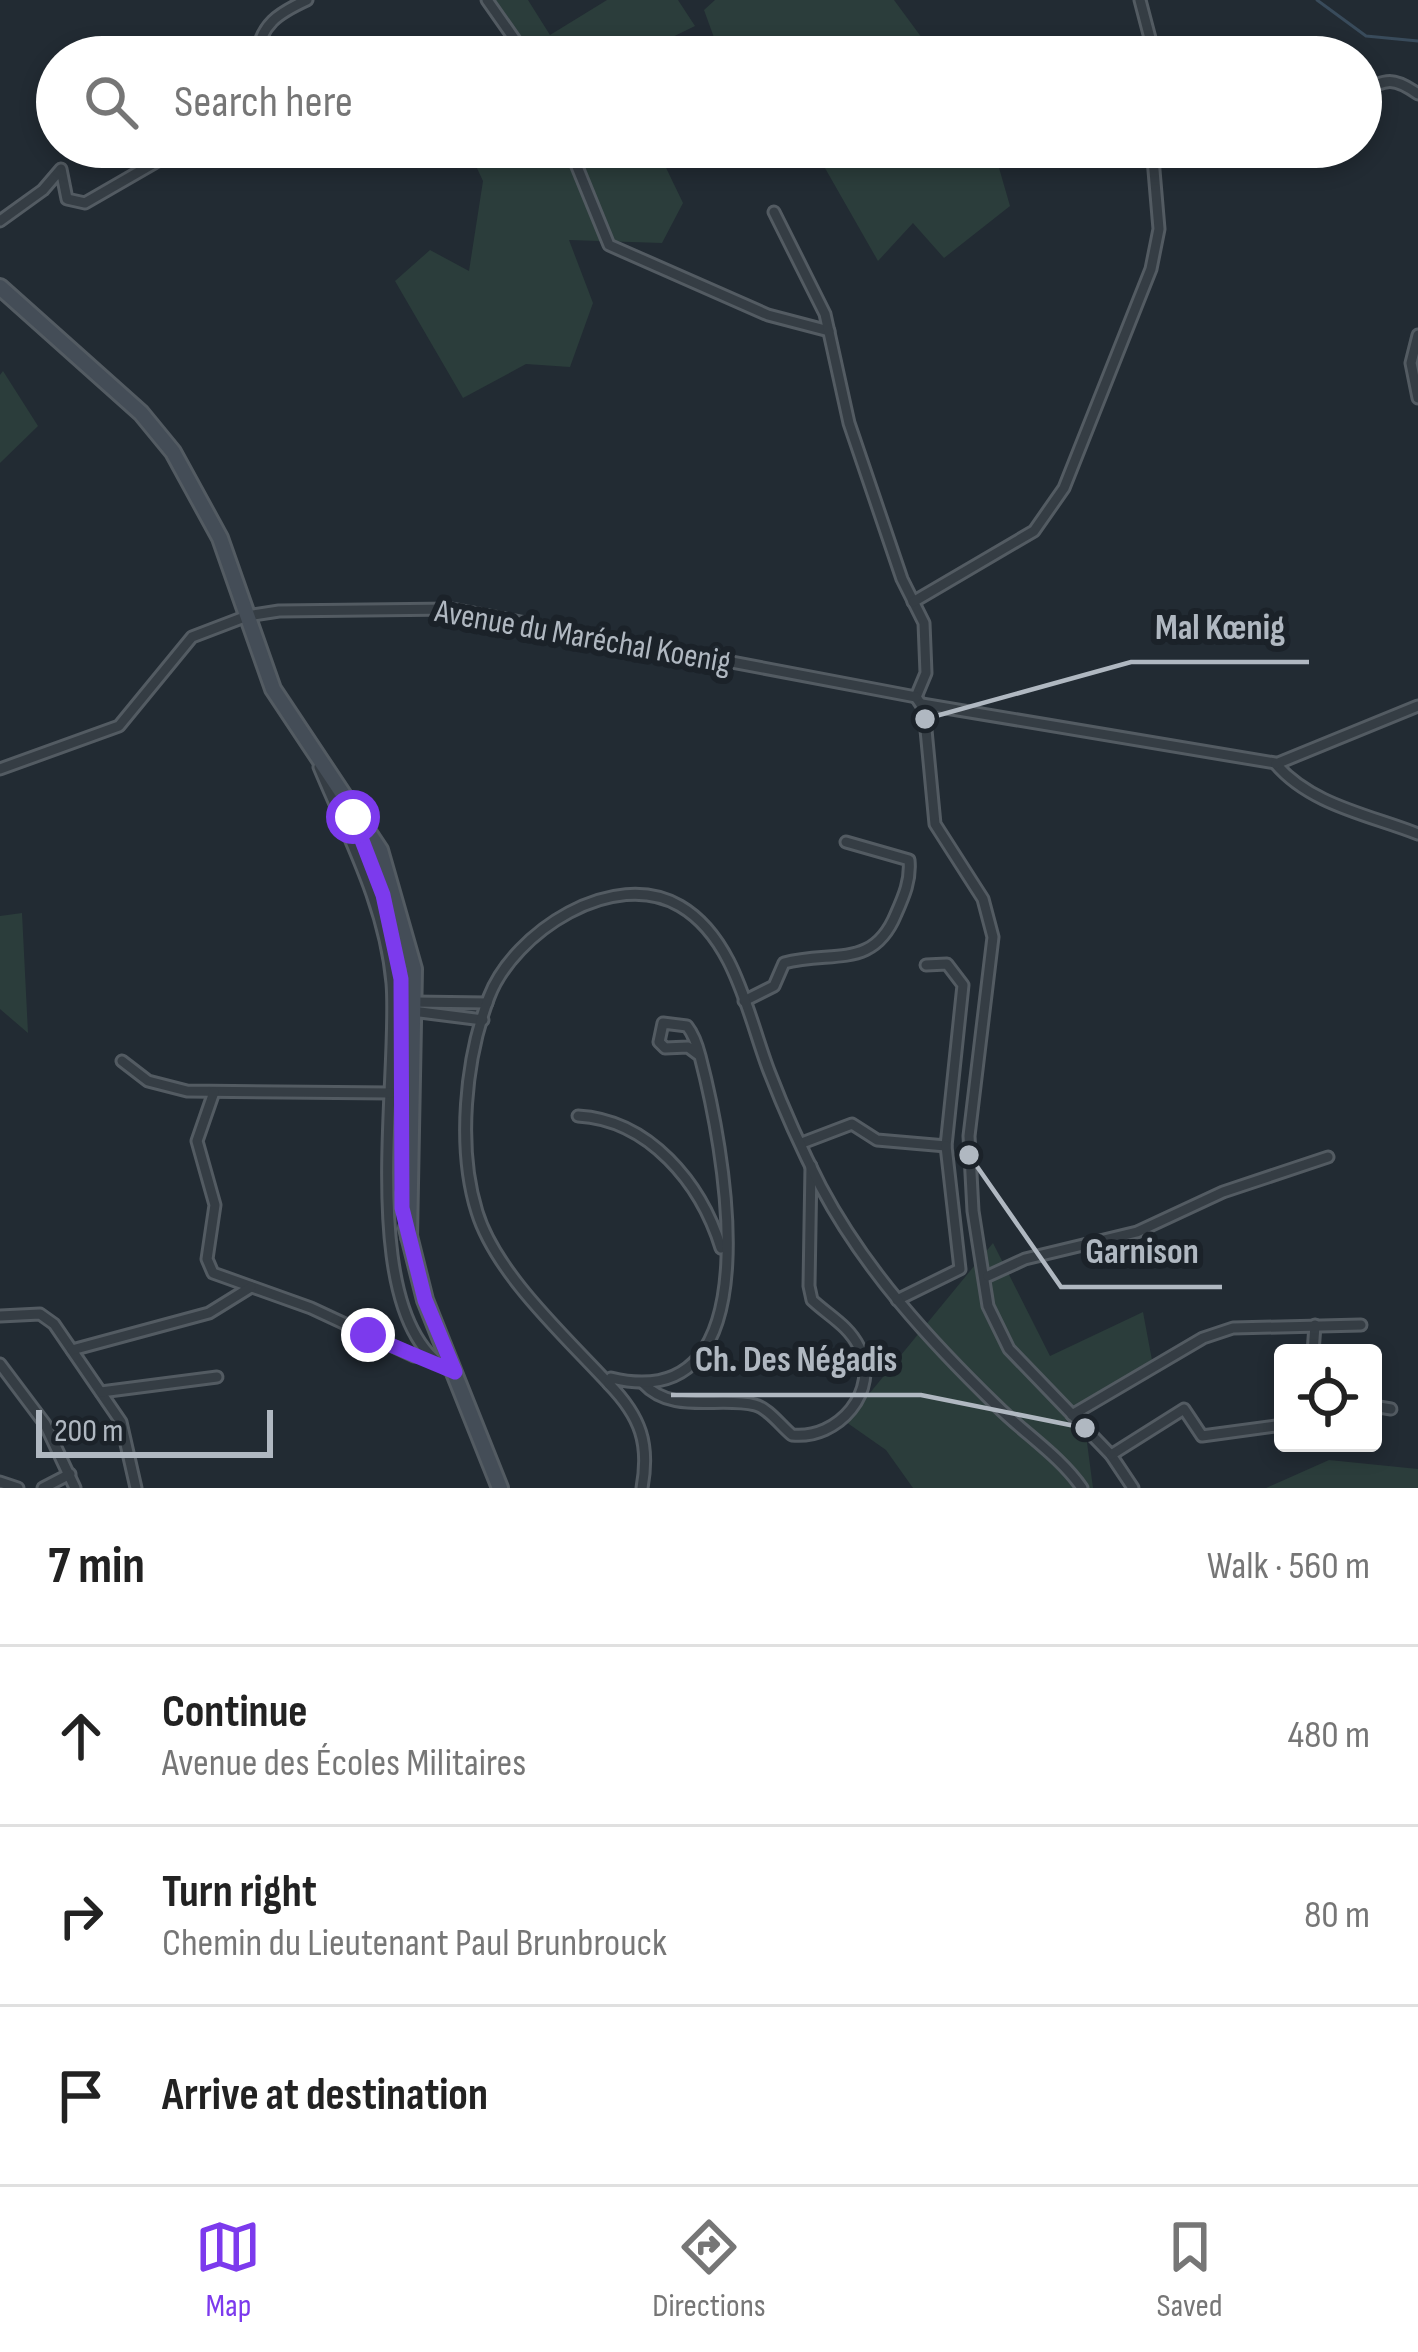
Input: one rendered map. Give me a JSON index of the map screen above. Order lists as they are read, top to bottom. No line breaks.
{"streets":{"street":["Avenue du Maréchal Koenig"]},"places":["Mal Kœnig","Garnison","Ch. Des Négadis"],"scale_bar":"200 m","page":{"search":"Search here","scale":"200 m","heading":["7 min","Walk · 560 m"],"list":[["Continue","Avenue des Écoles Militaires","480 m"],["Turn right","Chemin du Lieutenant Paul Brunbrouck","80 m"],"Arrive at destination"],"nav":["Map","Directions","Saved"]}}
